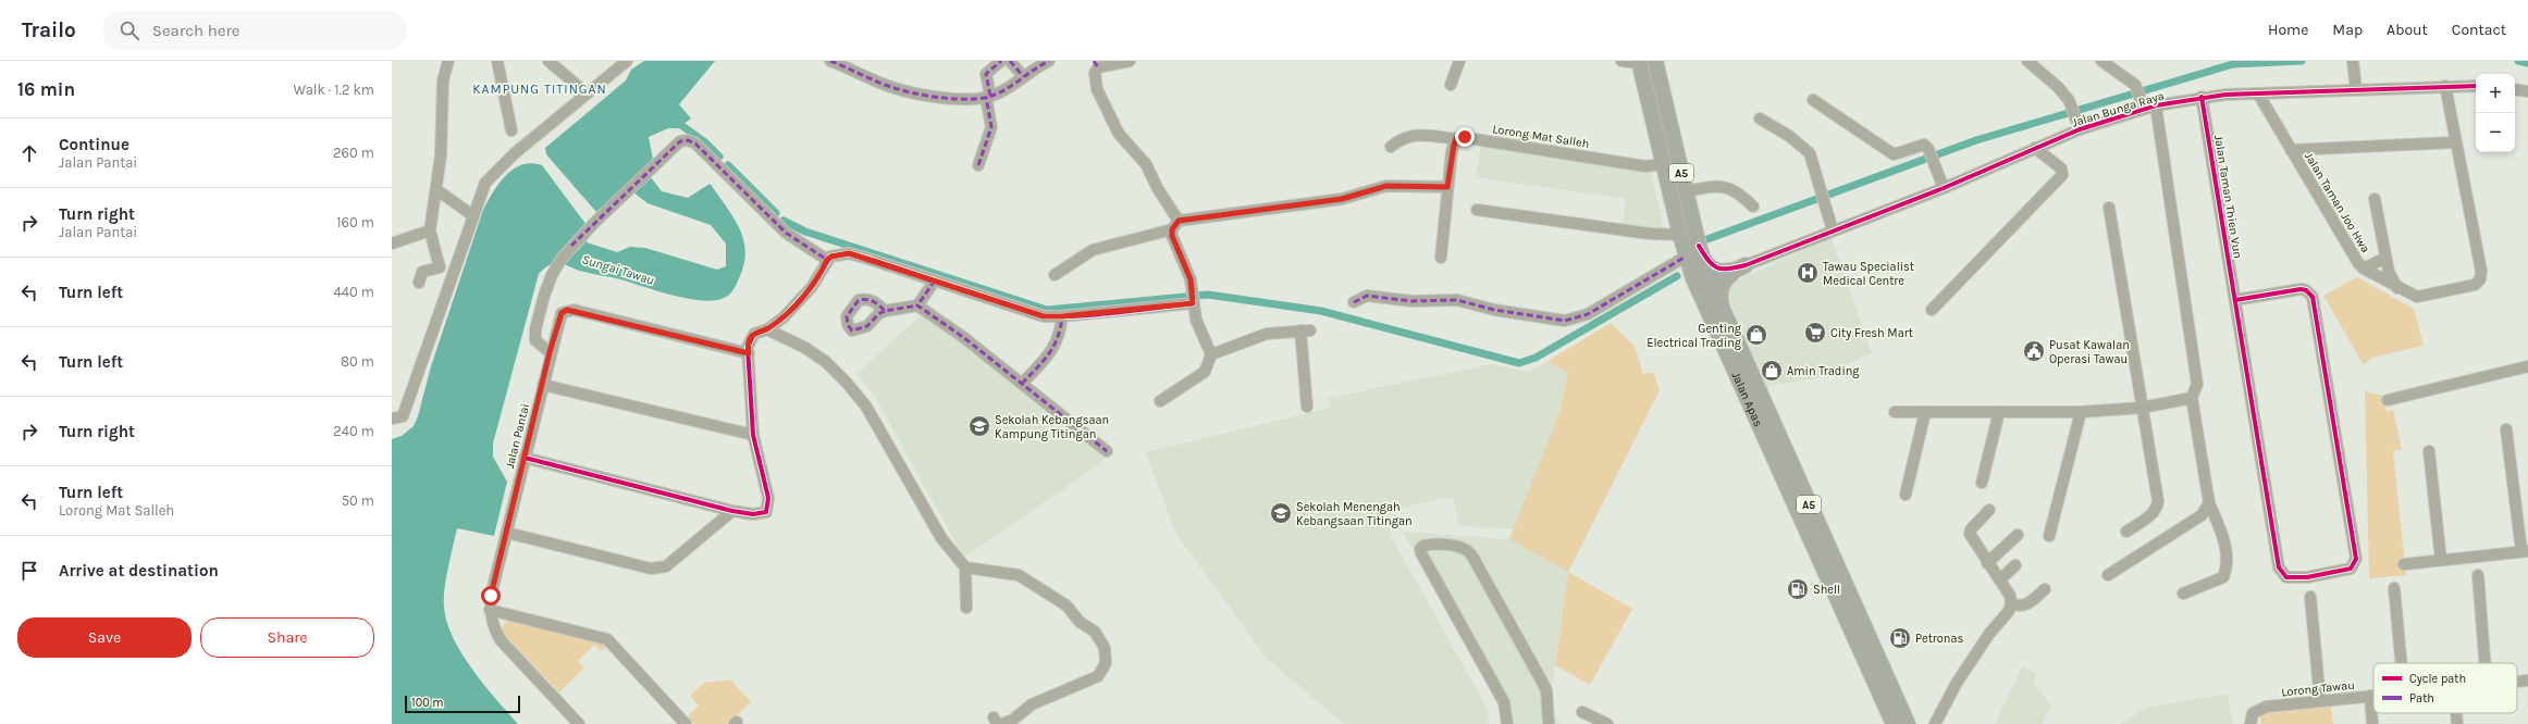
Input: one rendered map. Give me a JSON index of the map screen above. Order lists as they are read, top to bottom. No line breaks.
{"streets":{"highway":["A5","Jalan Apas"],"street":["Jalan Bunga Raya","Lorong Mat Salleh","Jalan Taman Thien Vun","Jalan Taman Joo Hwa","Jalan Pantai","Lorong Tawau"]},"crossings":[["Jalan Bunga Raya","Jalan Taman Thien Vun"],["Jalan Bunga Raya","Jalan Taman Joo Hwa"],["Lorong Mat Salleh","Jalan Apas"]],"districts":["KAMPUNG TITINGAN"],"water":["Sungai Tawau"],"places":{"hospital":["Tawau Specialist Medical Centre"],"supermarket":["City Fresh Mart"],"shop":["Genting Electrical Trading","Amin Trading"],"public building":["Pusat Kawalan Operasi Tawau"],"school or university":["Sekolah Kebangsaan Kampung Titingan","Sekolah Menengah Kebangsaan Titingan"],"fuel station":["Shell","Petronas"]},"legend":["Cycle path","Path"],"scale_bar":"100 m","page":{"header":"Trailo","search":"Search here","nav":["Home","Map","About","Contact"],"heading":["16 min","Walk · 1.2 km"],"map_buttons":["+","−"],"list":[["Continue","Jalan Pantai","260 m"],["Turn right","Jalan Pantai","160 m"],["Turn left","440 m"],["Turn left","80 m"],["Turn right","240 m"],["Turn left","Lorong Mat Salleh","50 m"],"Arrive at destination"],"buttons":["Save","Share"],"scale":"100 m"}}
